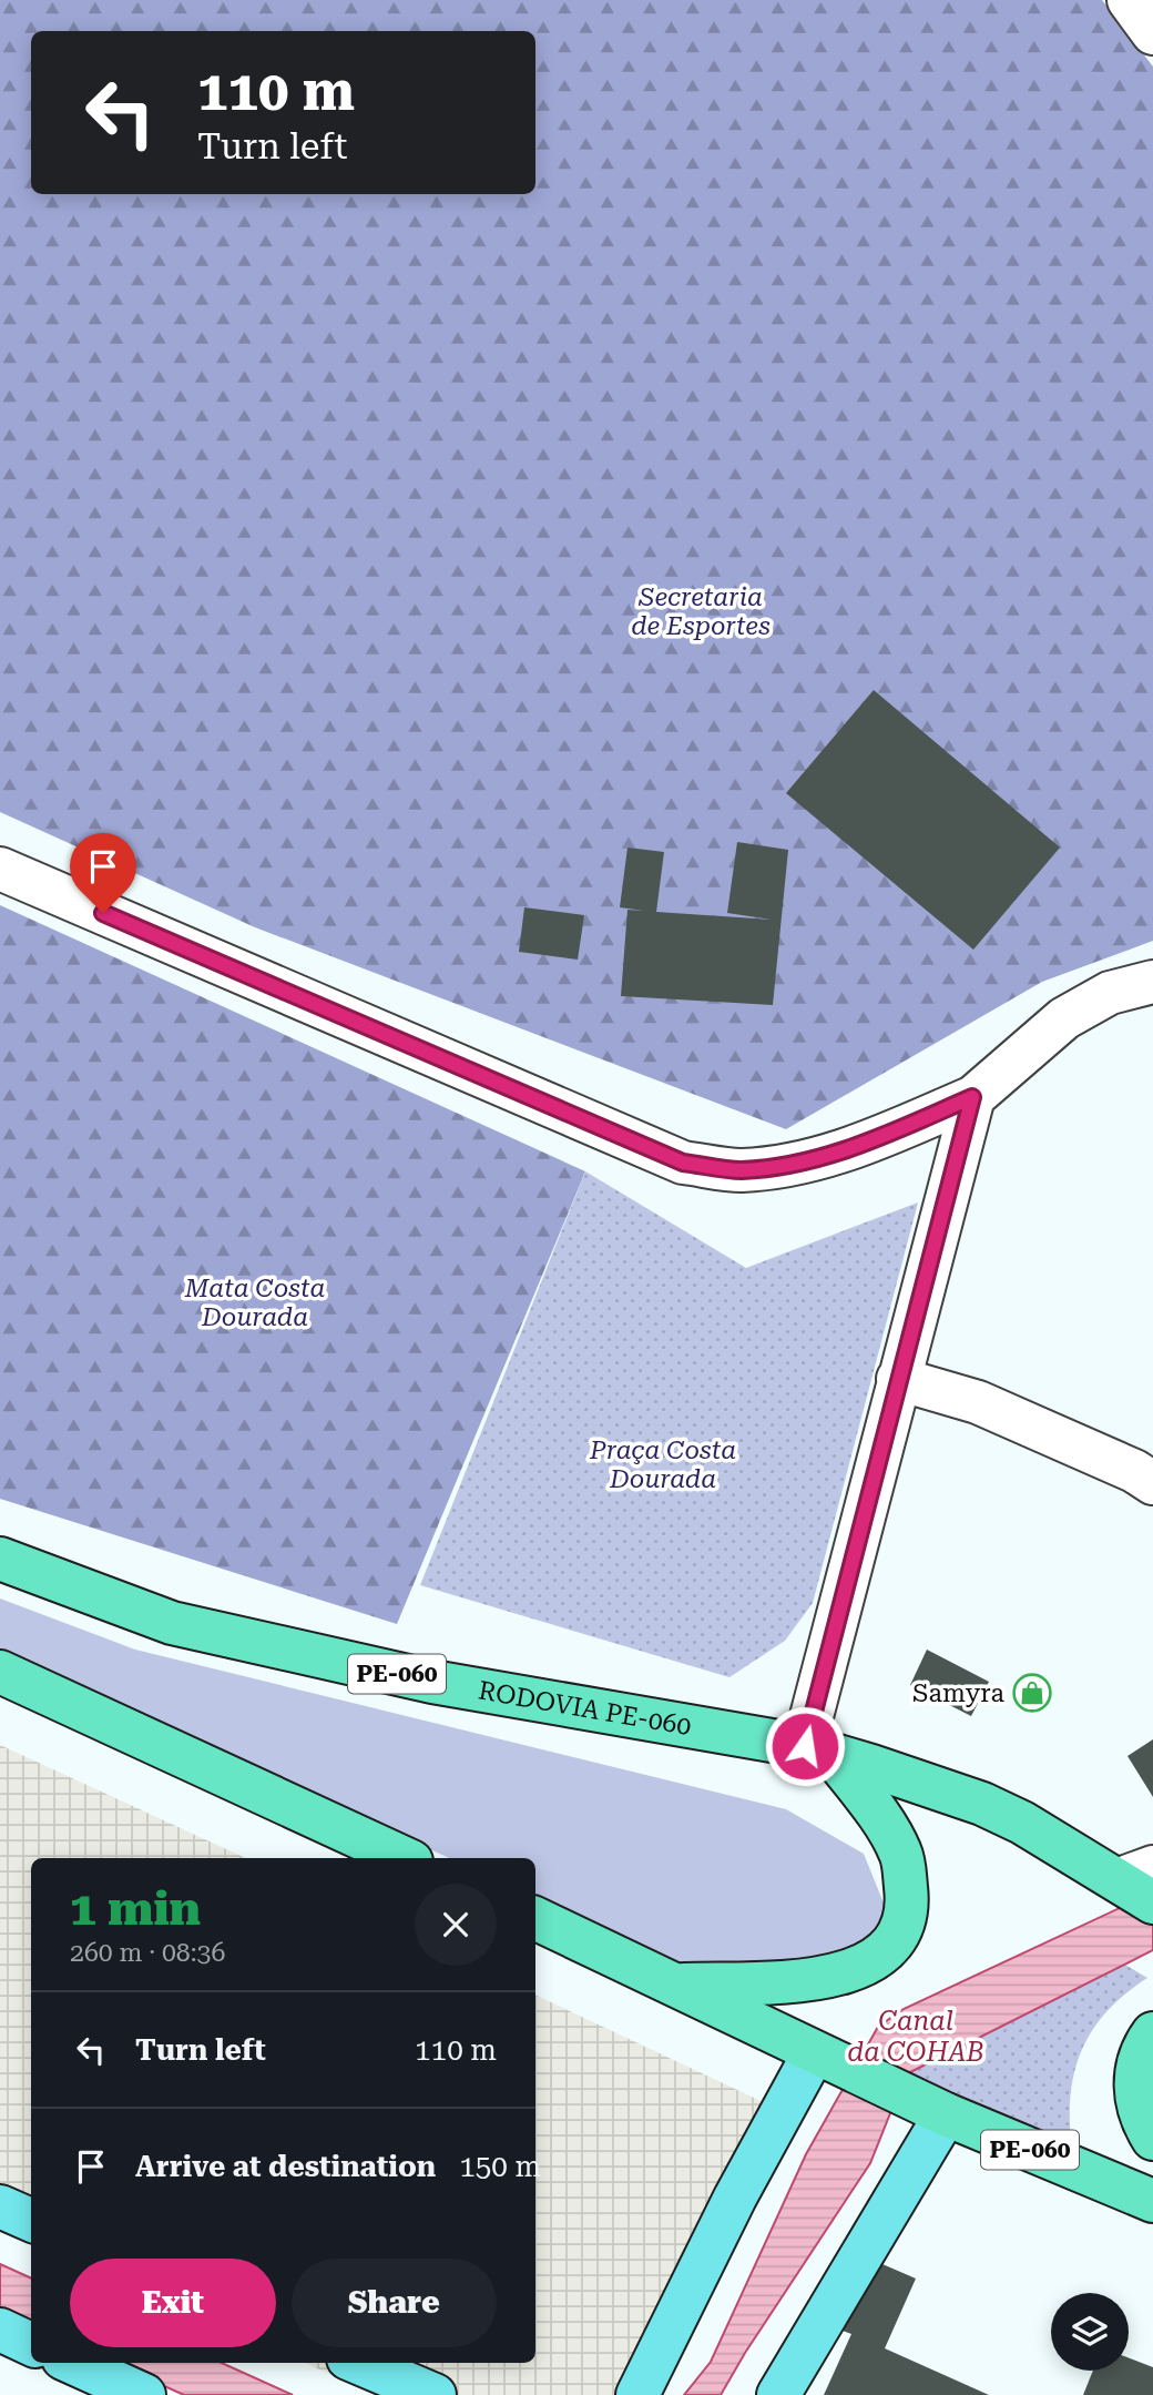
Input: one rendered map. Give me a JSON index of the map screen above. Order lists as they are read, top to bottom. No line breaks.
{"streets":{"highway":["PE-060","RODOVIA PE-060"]},"water":["Canal da COHAB"],"parks":["Secretaria de Esportes","Mata Costa Dourada","Praça Costa Dourada"],"places":{"shop":["Samyra"]},"page":{"turn":["110 m","Turn left"],"heading":["1 min","260 m · 08:36"],"list":[{"name":"Turn left","value":"110 m"},{"name":"Arrive at destination","value":"150 m"}],"buttons":["Exit","Share"]}}
